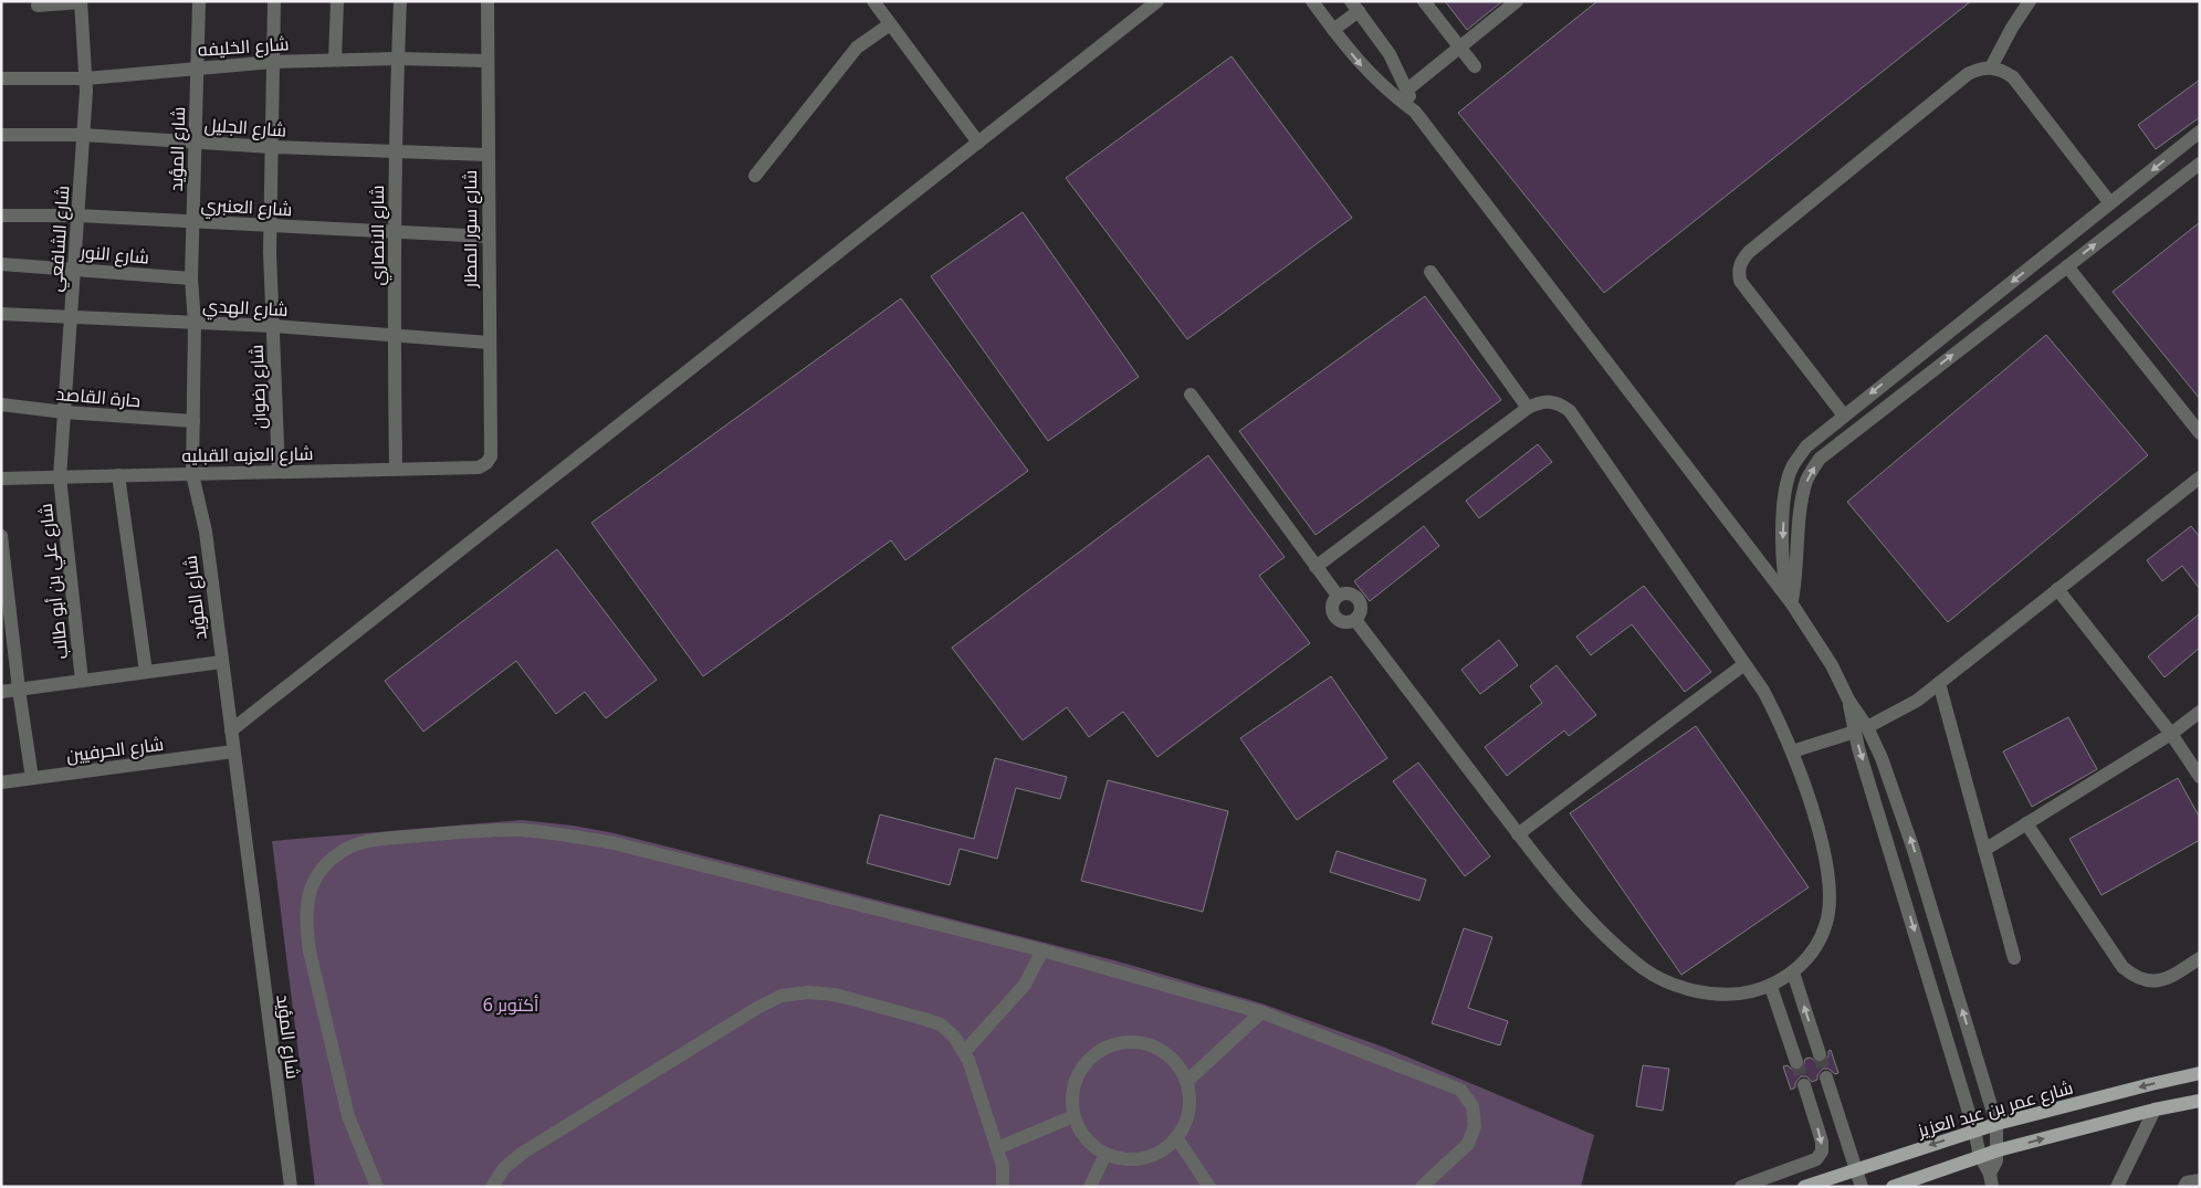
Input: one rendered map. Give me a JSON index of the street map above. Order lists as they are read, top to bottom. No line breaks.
{"streets":{"main road":["شارع عمر بن عبد العزيز"],"street":["شارع الخليفه","شارع الجليل","شارع المؤيد","شارع العنبري","شارع سور المطار","شارع الانصاري","شارع الشافعي","شارع النور","شارع الهدي","شارع رضوان","حارة القاصد","شارع العزبه القبليه","شارع علي بن أبو طالب","شارع الحرفيين"]},"crossings":[["شارع الخليفه","شارع المؤيد"],["شارع الخليفه","شارع سور المطار"],["شارع الخليفه","شارع الانصاري"],["شارع الخليفه","شارع الشافعي"],["شارع الخليفه","شارع رضوان"],["شارع الجليل","شارع المؤيد"],["شارع الجليل","شارع سور المطار"],["شارع الجليل","شارع الانصاري"],["شارع الجليل","شارع الشافعي"],["شارع الجليل","شارع رضوان"],["شارع المؤيد","شارع العنبري"],["شارع المؤيد","شارع النور"],["شارع المؤيد","شارع الهدي"],["شارع المؤيد","حارة القاصد"],["شارع المؤيد","شارع العزبه القبليه"],["شارع المؤيد","شارع الحرفيين"],["شارع العنبري","شارع سور المطار"],["شارع العنبري","شارع الانصاري"],["شارع العنبري","شارع الشافعي"],["شارع العنبري","شارع رضوان"],["شارع سور المطار","شارع الهدي"],["شارع سور المطار","شارع العزبه القبليه"],["شارع الانصاري","شارع الهدي"],["شارع الانصاري","شارع العزبه القبليه"],["شارع الشافعي","شارع النور"],["شارع الشافعي","شارع الهدي"],["شارع الشافعي","حارة القاصد"],["شارع الشافعي","شارع العزبه القبليه"],["شارع الشافعي","شارع علي بن أبو طالب"],["شارع الهدي","شارع رضوان"],["شارع رضوان","شارع العزبه القبليه"],["شارع العزبه القبليه","شارع علي بن أبو طالب"]],"parks":["6 أكتوبر"]}
